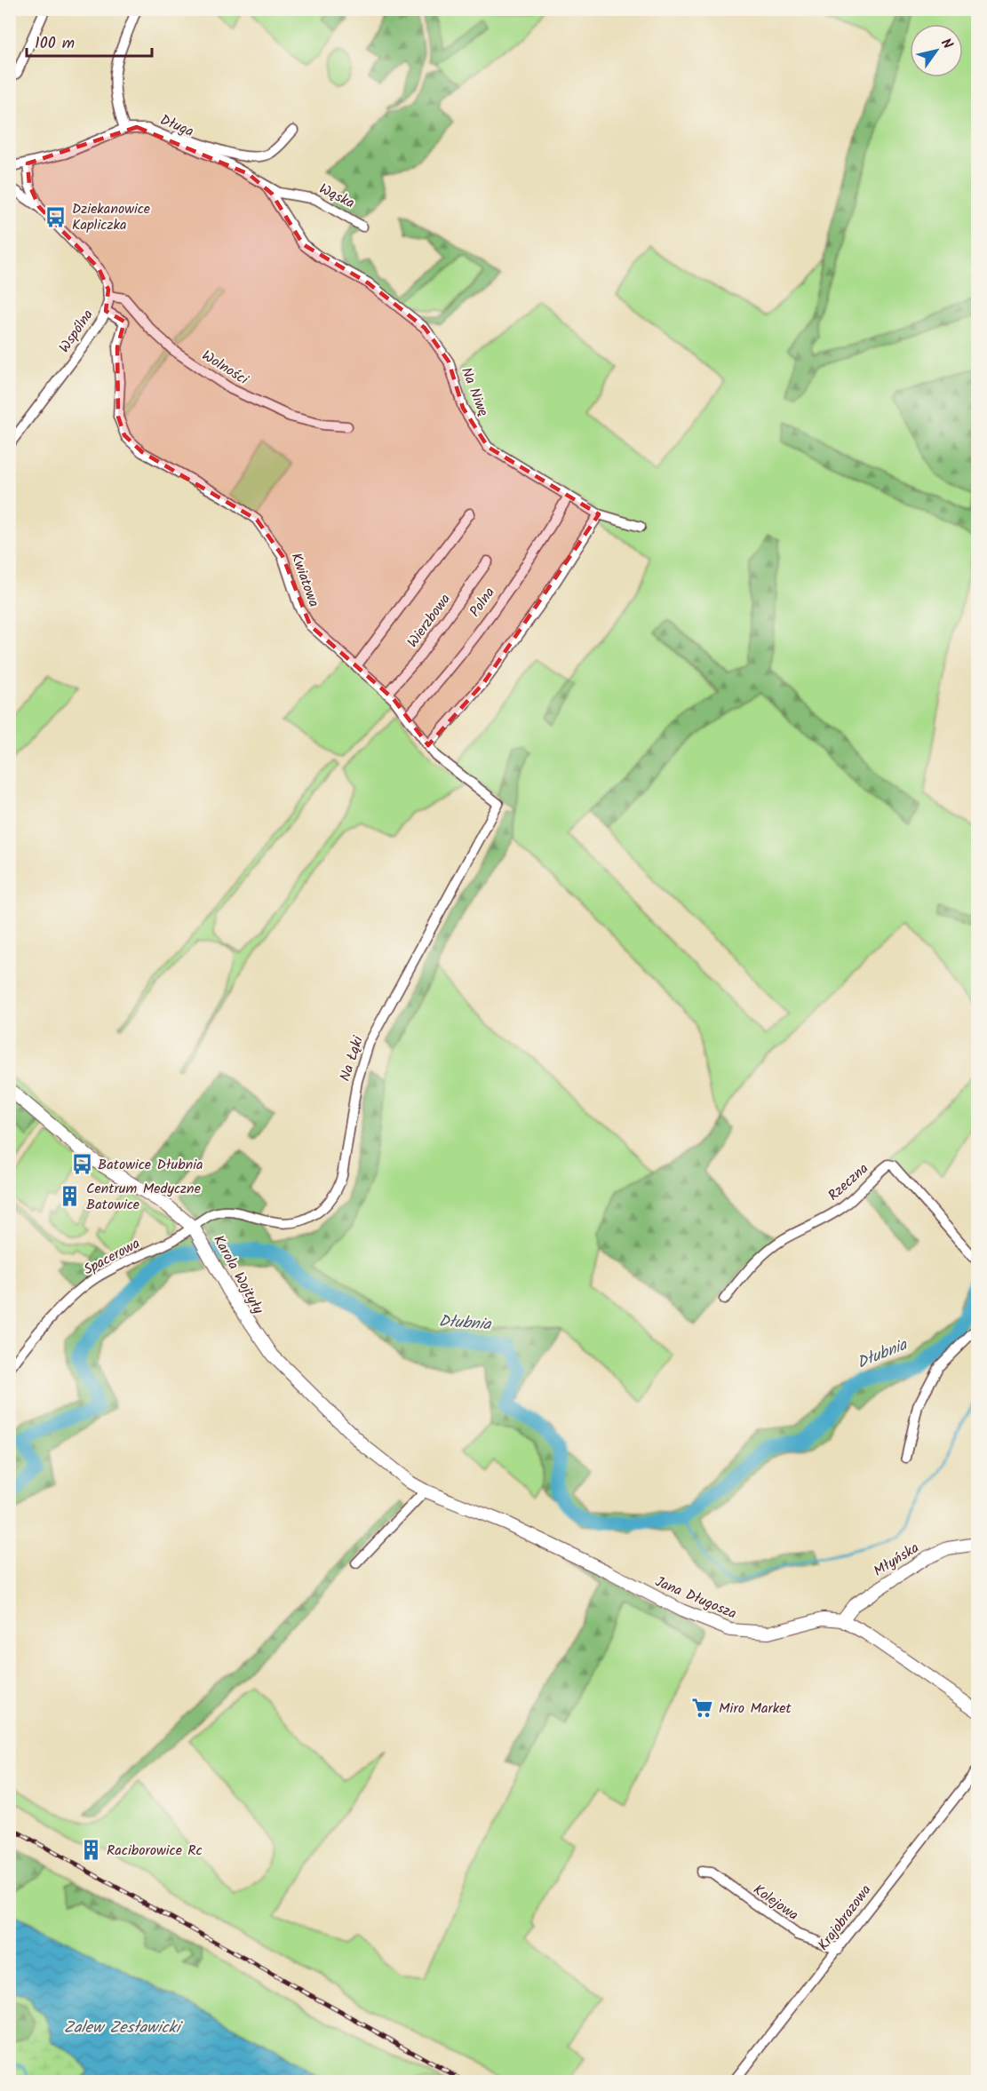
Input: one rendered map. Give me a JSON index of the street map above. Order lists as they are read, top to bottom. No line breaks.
{"streets":{"street":["Długa","Wąska","Wspólna","Wolności","Na Niwę","Kwiatowa","Polna","Wierzbowa","Na Łąki","Rzeczna","Spacerowa","Karola Wojtyły","Młyńska","Jana Długosza","Kolejowa","Krajobrazowa"]},"crossings":[["Długa","Wąska"],["Długa","Wspólna"],["Długa","Na Niwę"],["Wąska","Na Niwę"],["Wspólna","Wolności"],["Wspólna","Kwiatowa"],["Na Niwę","Polna"],["Kwiatowa","Polna"],["Kwiatowa","Wierzbowa"],["Kwiatowa","Na Łąki"],["Na Łąki","Spacerowa"],["Na Łąki","Karola Wojtyły"],["Spacerowa","Karola Wojtyły"],["Karola Wojtyły","Jana Długosza"],["Młyńska","Jana Długosza"],["Kolejowa","Krajobrazowa"]],"water":["Dłubnia","Zalew Zesławicki"],"places":{"bus stop":["Dziekanowice Kapliczka","Batowice Dłubnia"],"building":["Centrum Medyczne Batowice","Raciborowice Rc"],"supermarket":["Miro Market"]},"scale_bar":"100 m","north":"top right"}
